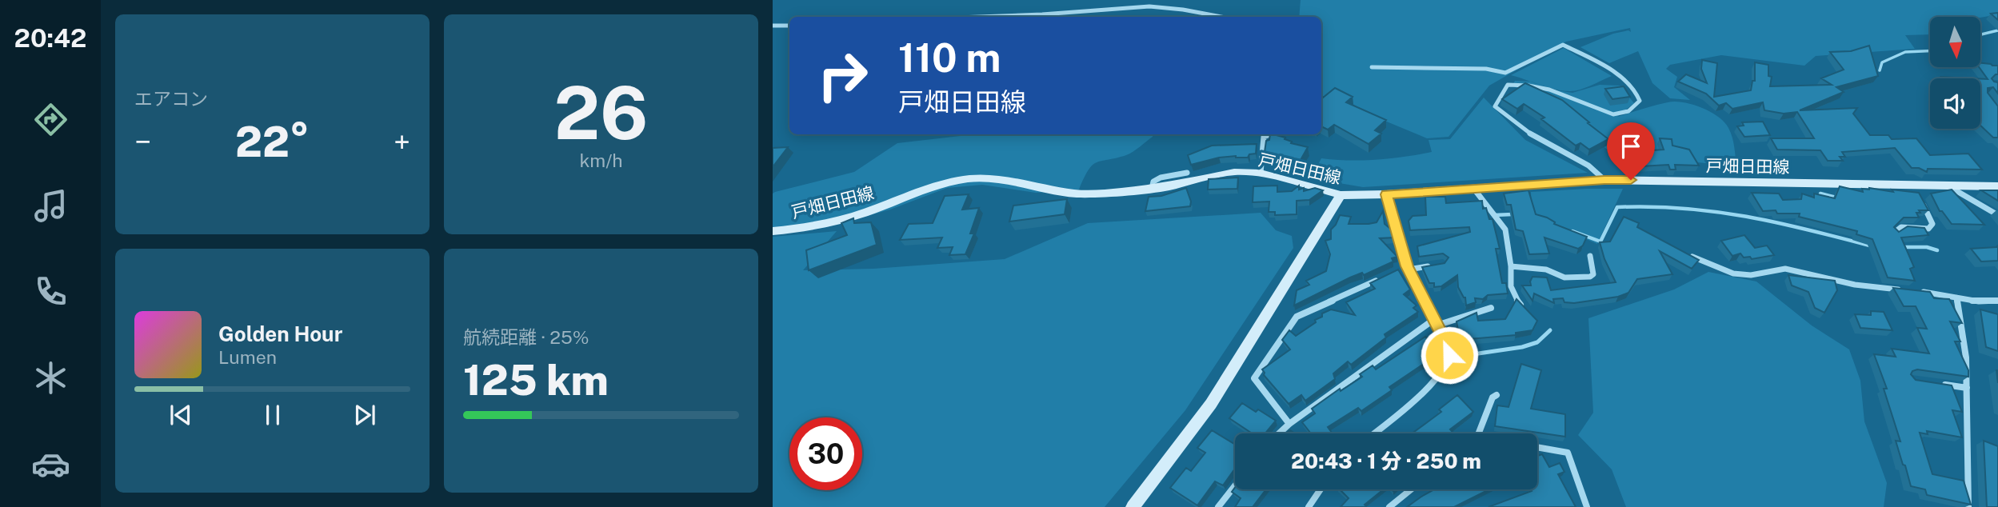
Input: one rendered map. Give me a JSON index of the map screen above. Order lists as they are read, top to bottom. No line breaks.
{"streets":{"main road":["戸畑日田線"]},"north":"bottom","page":{"tabs":"20:42","tile":["エアコン",["26","km/h"],["航続距離 · 25%","125 km"]],"turn":["110 m","戸畑日田線"],"heat":["−","22°","+"],"song":["Golden Hour","Lumen"],"limit":"30","trip":"20:43 · 1 分 · 250 m"}}
